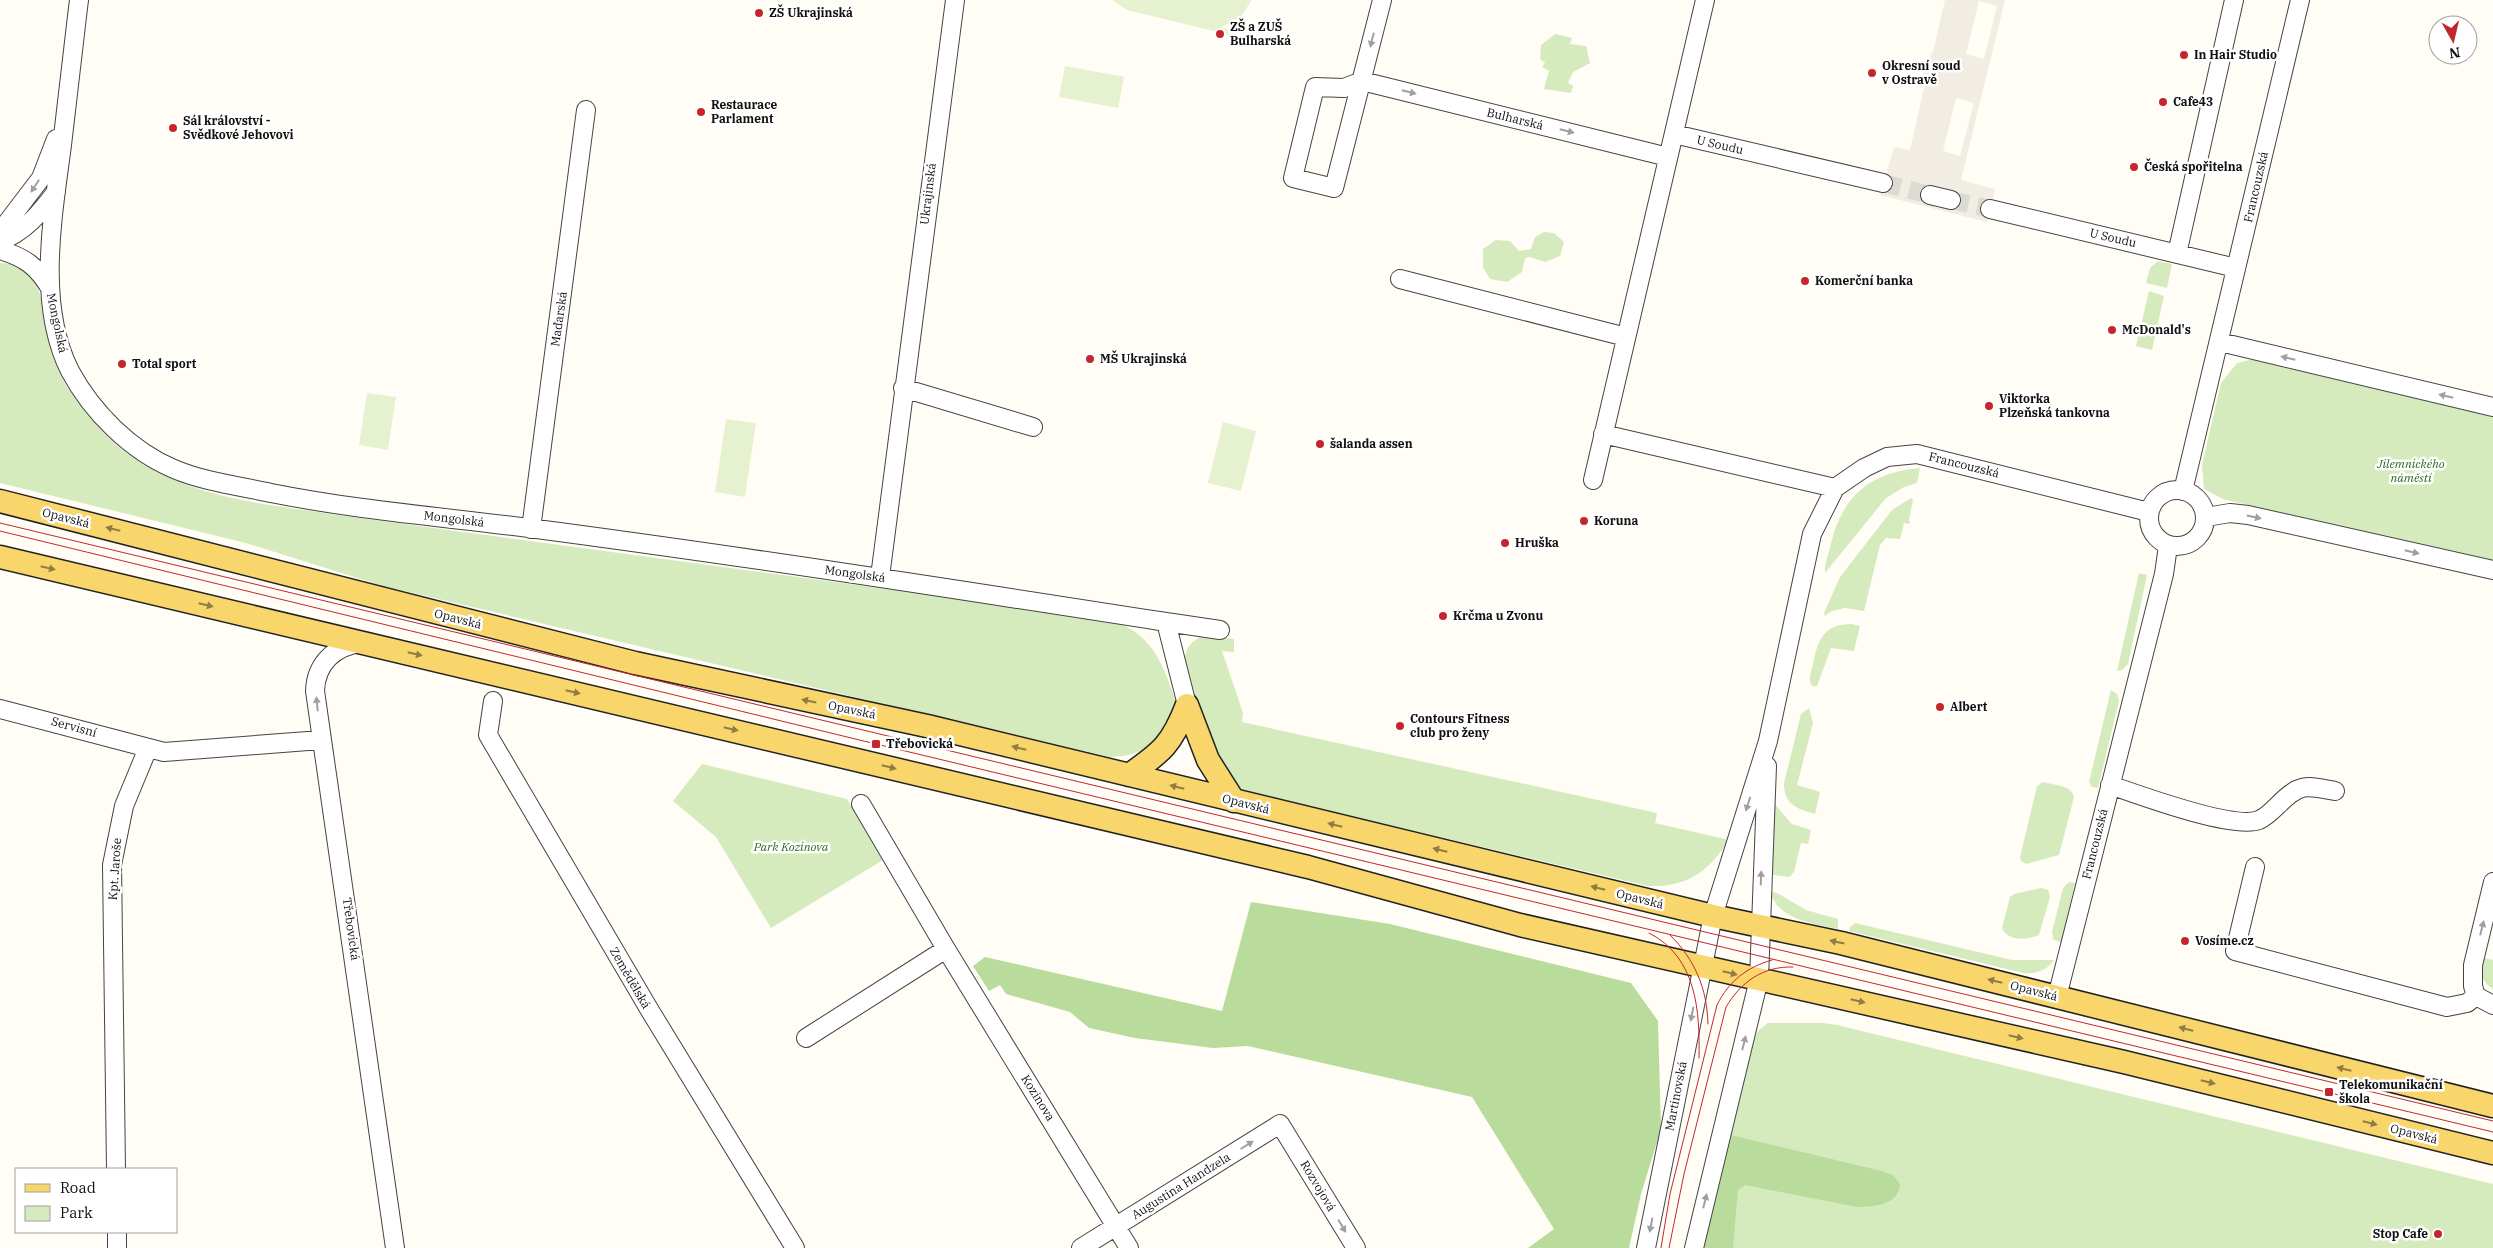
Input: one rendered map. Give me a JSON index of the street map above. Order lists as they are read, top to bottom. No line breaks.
{"streets":{"main road":["Opavská"],"street":["Bulharská","U Soudu","Francouzská","Ukrajinská","Maďarská","Mongolská","Servisní","Kpt. Jaroše","Třebovická","Zemědělská","Martinovská","Kozinova","Augustina Handzela","Rozvojová"]},"crossings":[["U Soudu","Francouzská"],["Francouzská","Opavská"],["Francouzská","Martinovská"],["Ukrajinská","Mongolská"],["Maďarská","Mongolská"],["Opavská","Třebovická"],["Opavská","Martinovská"],["Servisní","Kpt. Jaroše"],["Kozinova","Augustina Handzela"],["Augustina Handzela","Rozvojová"]],"one_way":["Bulharská","Augustina Handzela","Rozvojová"],"parks":["Jilemnického náměstí","Park Kozinova"],"places":{"other":["ZŠ Ukrajinská","ZŠ a ZUŠ Bulharská","In Hair Studio","Okresní soud v Ostravě","Cafe43","Restaurace Parlament","Sál království - Svědkové Jehovovi","Česká spořitelna","Komerční banka","McDonald's","MŠ Ukrajinská","Total sport","Viktorka Plzeňská tankovna","šalanda assen","Koruna","Hruška","Krčma u Zvonu","Albert","Contours Fitness club pro ženy","Vosíme.cz","Stop Cafe"],"transit":["Třebovická","Telekomunikační škola"]},"legend":["Road","Park"],"north":"bottom"}
